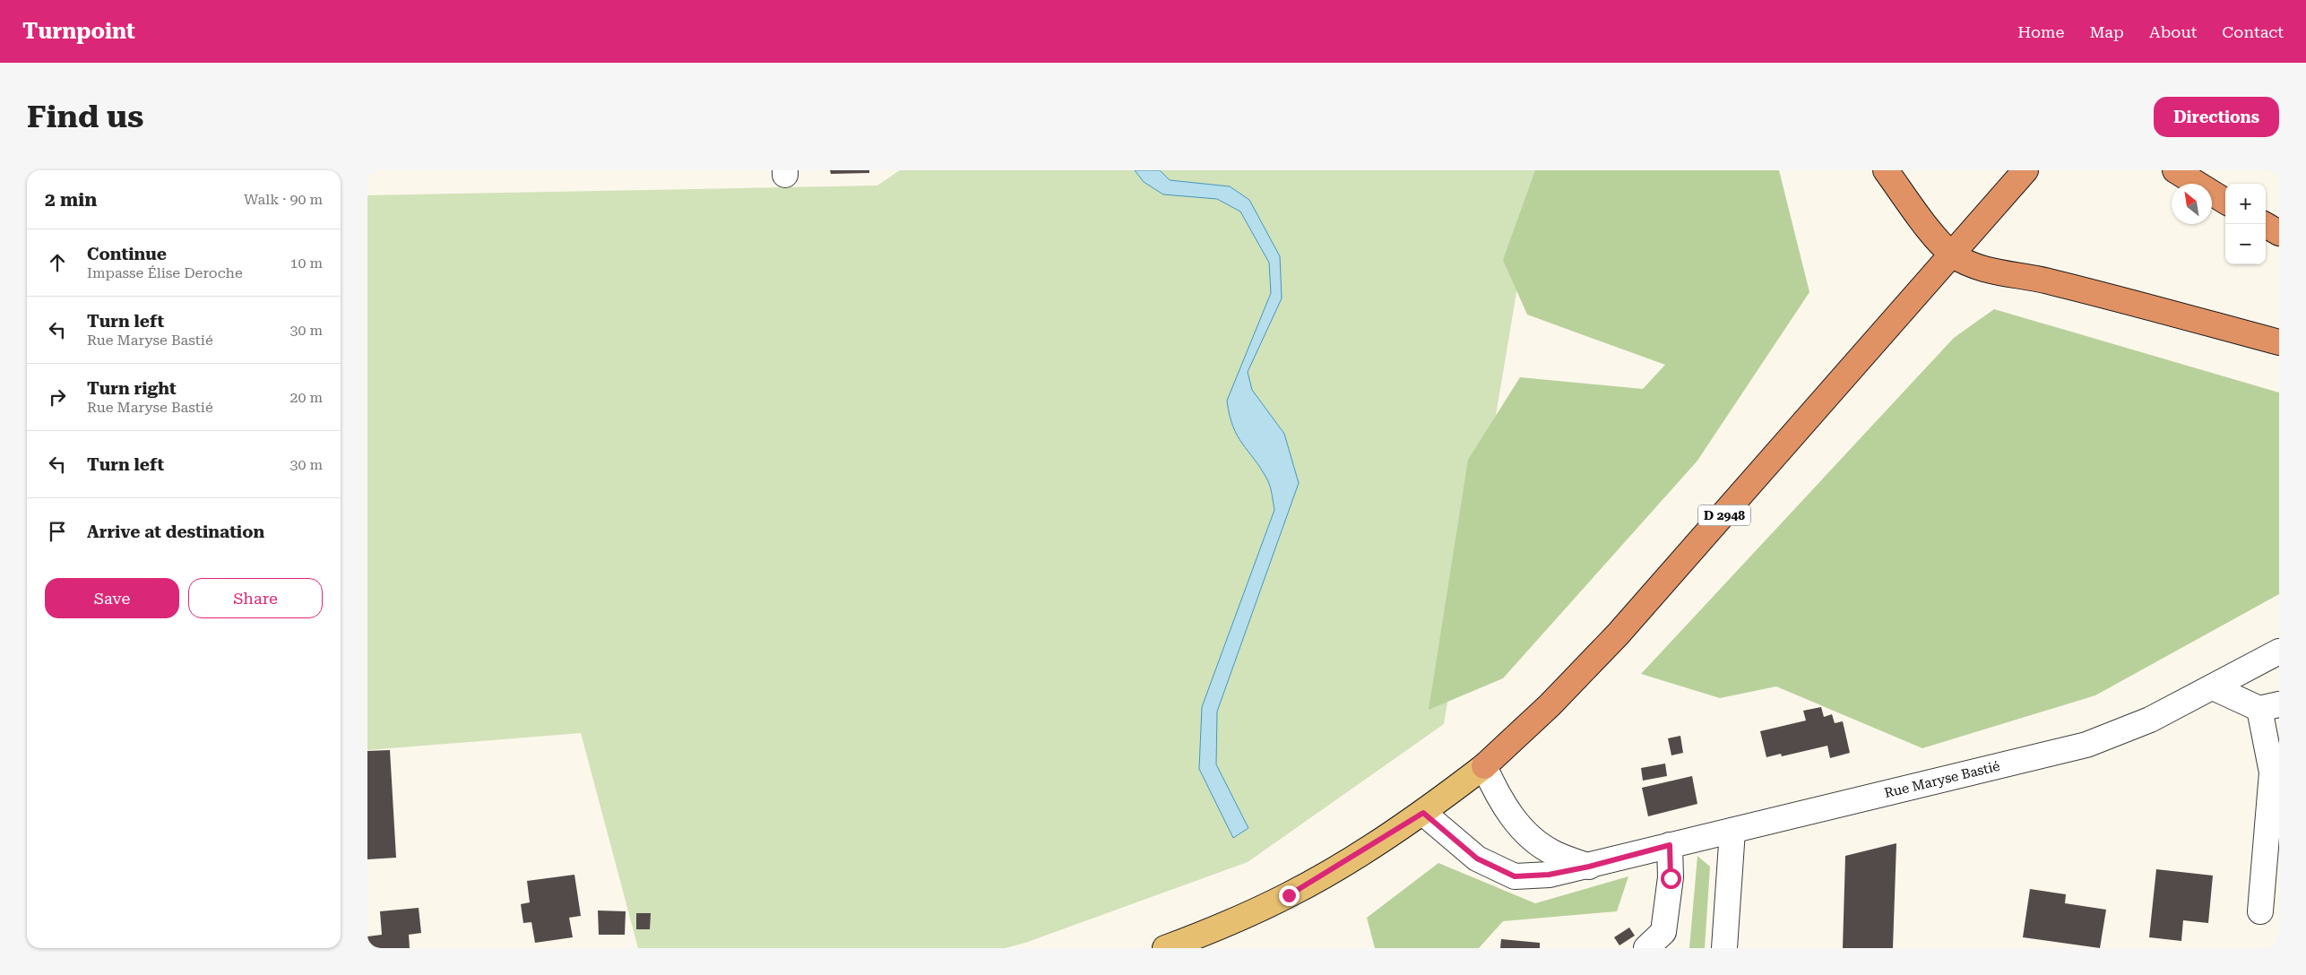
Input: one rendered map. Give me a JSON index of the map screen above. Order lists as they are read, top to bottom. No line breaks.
{"streets":{"highway":["D 2948"],"street":["Rue Maryse Bastié"]},"crossings":[["D 2948","Rue Maryse Bastié"]],"north":"top left","page":{"header":"Turnpoint","nav":["Home","Map","About","Contact"],"buttons":["Directions",["Save","Share"]],"title":"Find us","heading":["2 min","Walk · 90 m"],"map_buttons":["+","−"],"list":[["Continue","Impasse Élise Deroche","10 m"],["Turn left","Rue Maryse Bastié","30 m"],["Turn right","Rue Maryse Bastié","20 m"],["Turn left","30 m"],"Arrive at destination"]}}
